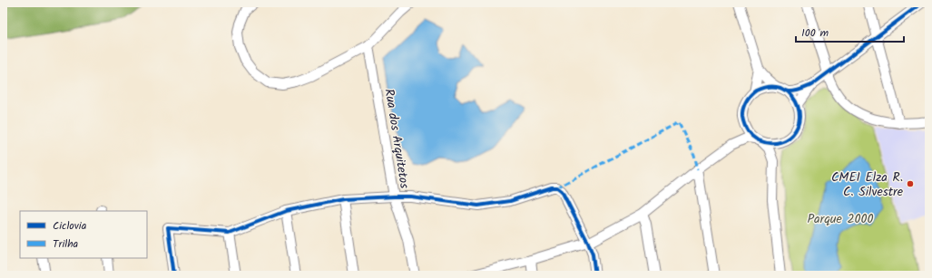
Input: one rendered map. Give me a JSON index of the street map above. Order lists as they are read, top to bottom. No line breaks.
{"streets":{"street":["Rua dos Arquitetos"]},"parks":["Parque 2000"],"places":["CMEI Elza R. C. Silvestre"],"legend":["Ciclovia","Trilha"],"scale_bar":"100 m"}
